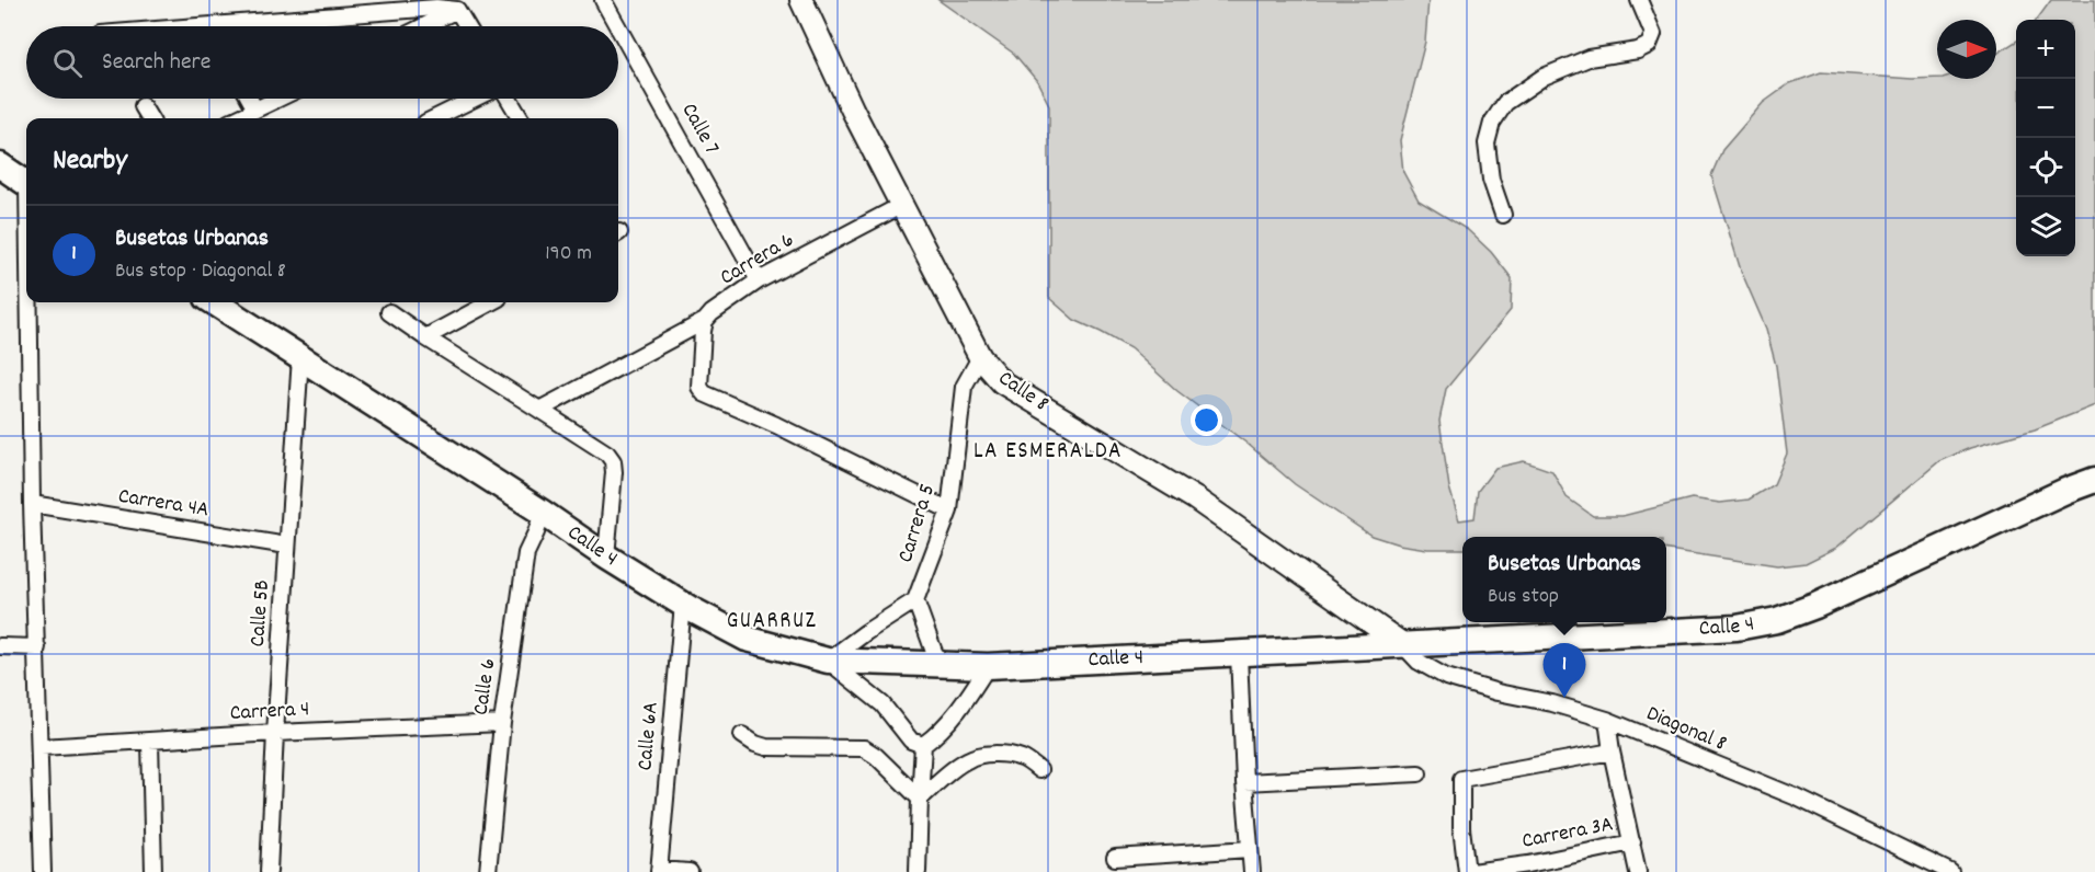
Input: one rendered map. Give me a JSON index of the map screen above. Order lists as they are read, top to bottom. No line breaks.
{"streets":{"main road":["Calle 8","Calle 4"],"street":["Calle 7","Carrera 6","Carrera 4A","Carrera 5","Calle 5B","Calle 6","Carrera 4","Diagonal 8","Calle 6A","Carrera 3A"]},"crossings":[["Calle 7","Carrera 6"],["Carrera 6","Calle 8"],["Calle 8","Carrera 5"],["Calle 8","Calle 4"],["Calle 8","Diagonal 8"],["Carrera 4A","Calle 5B"],["Calle 4","Calle 5B"],["Calle 4","Calle 6"],["Calle 4","Diagonal 8"],["Calle 4","Calle 6A"],["Calle 5B","Carrera 4"],["Calle 6","Carrera 4"]],"districts":["LA ESMERALDA","GUARRUZ"],"north":"right","page":{"map_buttons":["+","−"],"search":"Search here","heading":"Nearby","list":[{"mark":"1","name":"Busetas Urbanas","note":"Bus stop · Diagonal 8","value":"190 m"}],"popup":["Busetas Urbanas","Bus stop"],"pins":"1"}}
